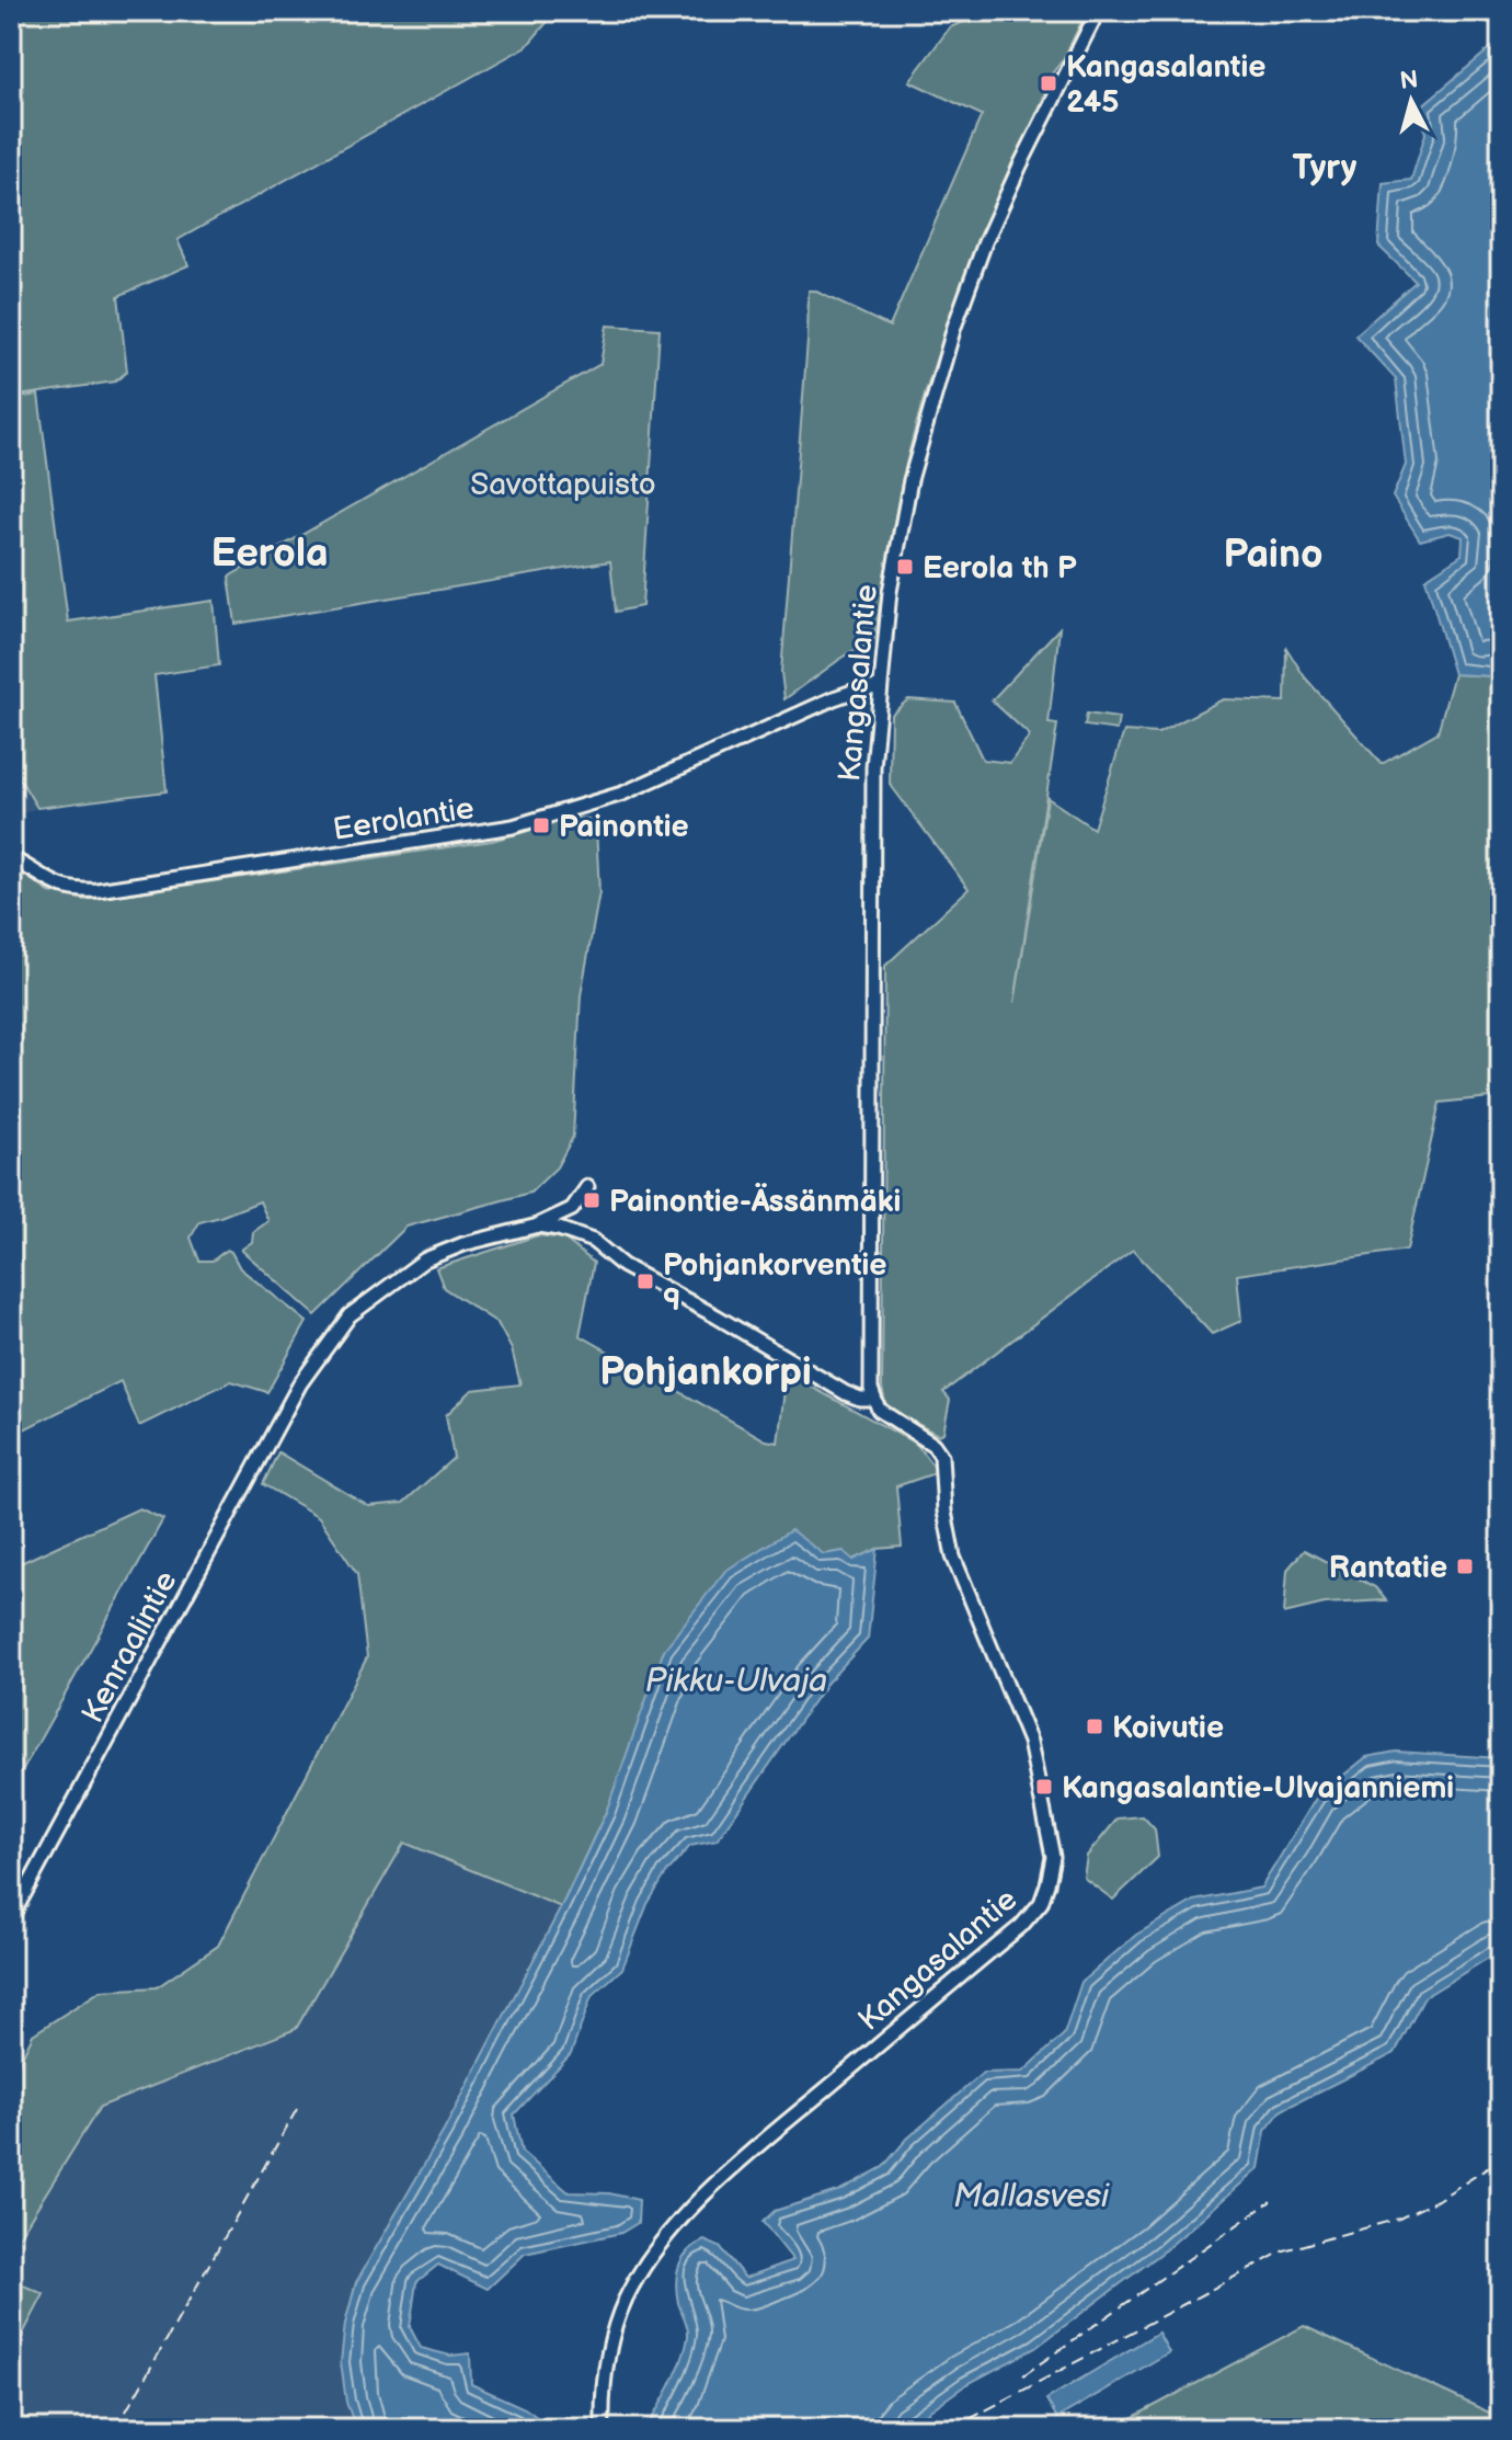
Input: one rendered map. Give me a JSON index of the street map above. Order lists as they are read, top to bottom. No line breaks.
{"streets":{"main road":["Kangasalantie","Eerolantie","Kenraalintie"]},"crossings":[["Kangasalantie","Eerolantie"]],"districts":["Tyry","Eerola","Paino","Pohjankorpi"],"water":["Pikku-Ulvaja","Mallasvesi"],"parks":["Savottapuisto"],"places":{"transit":["Kangasalantie 245","Eerola th P","Painontie","Painontie-Ässänmäki","Pohjankorventie 9","Rantatie","Koivutie","Kangasalantie-Ulvajanniemi"]},"north":"top"}
